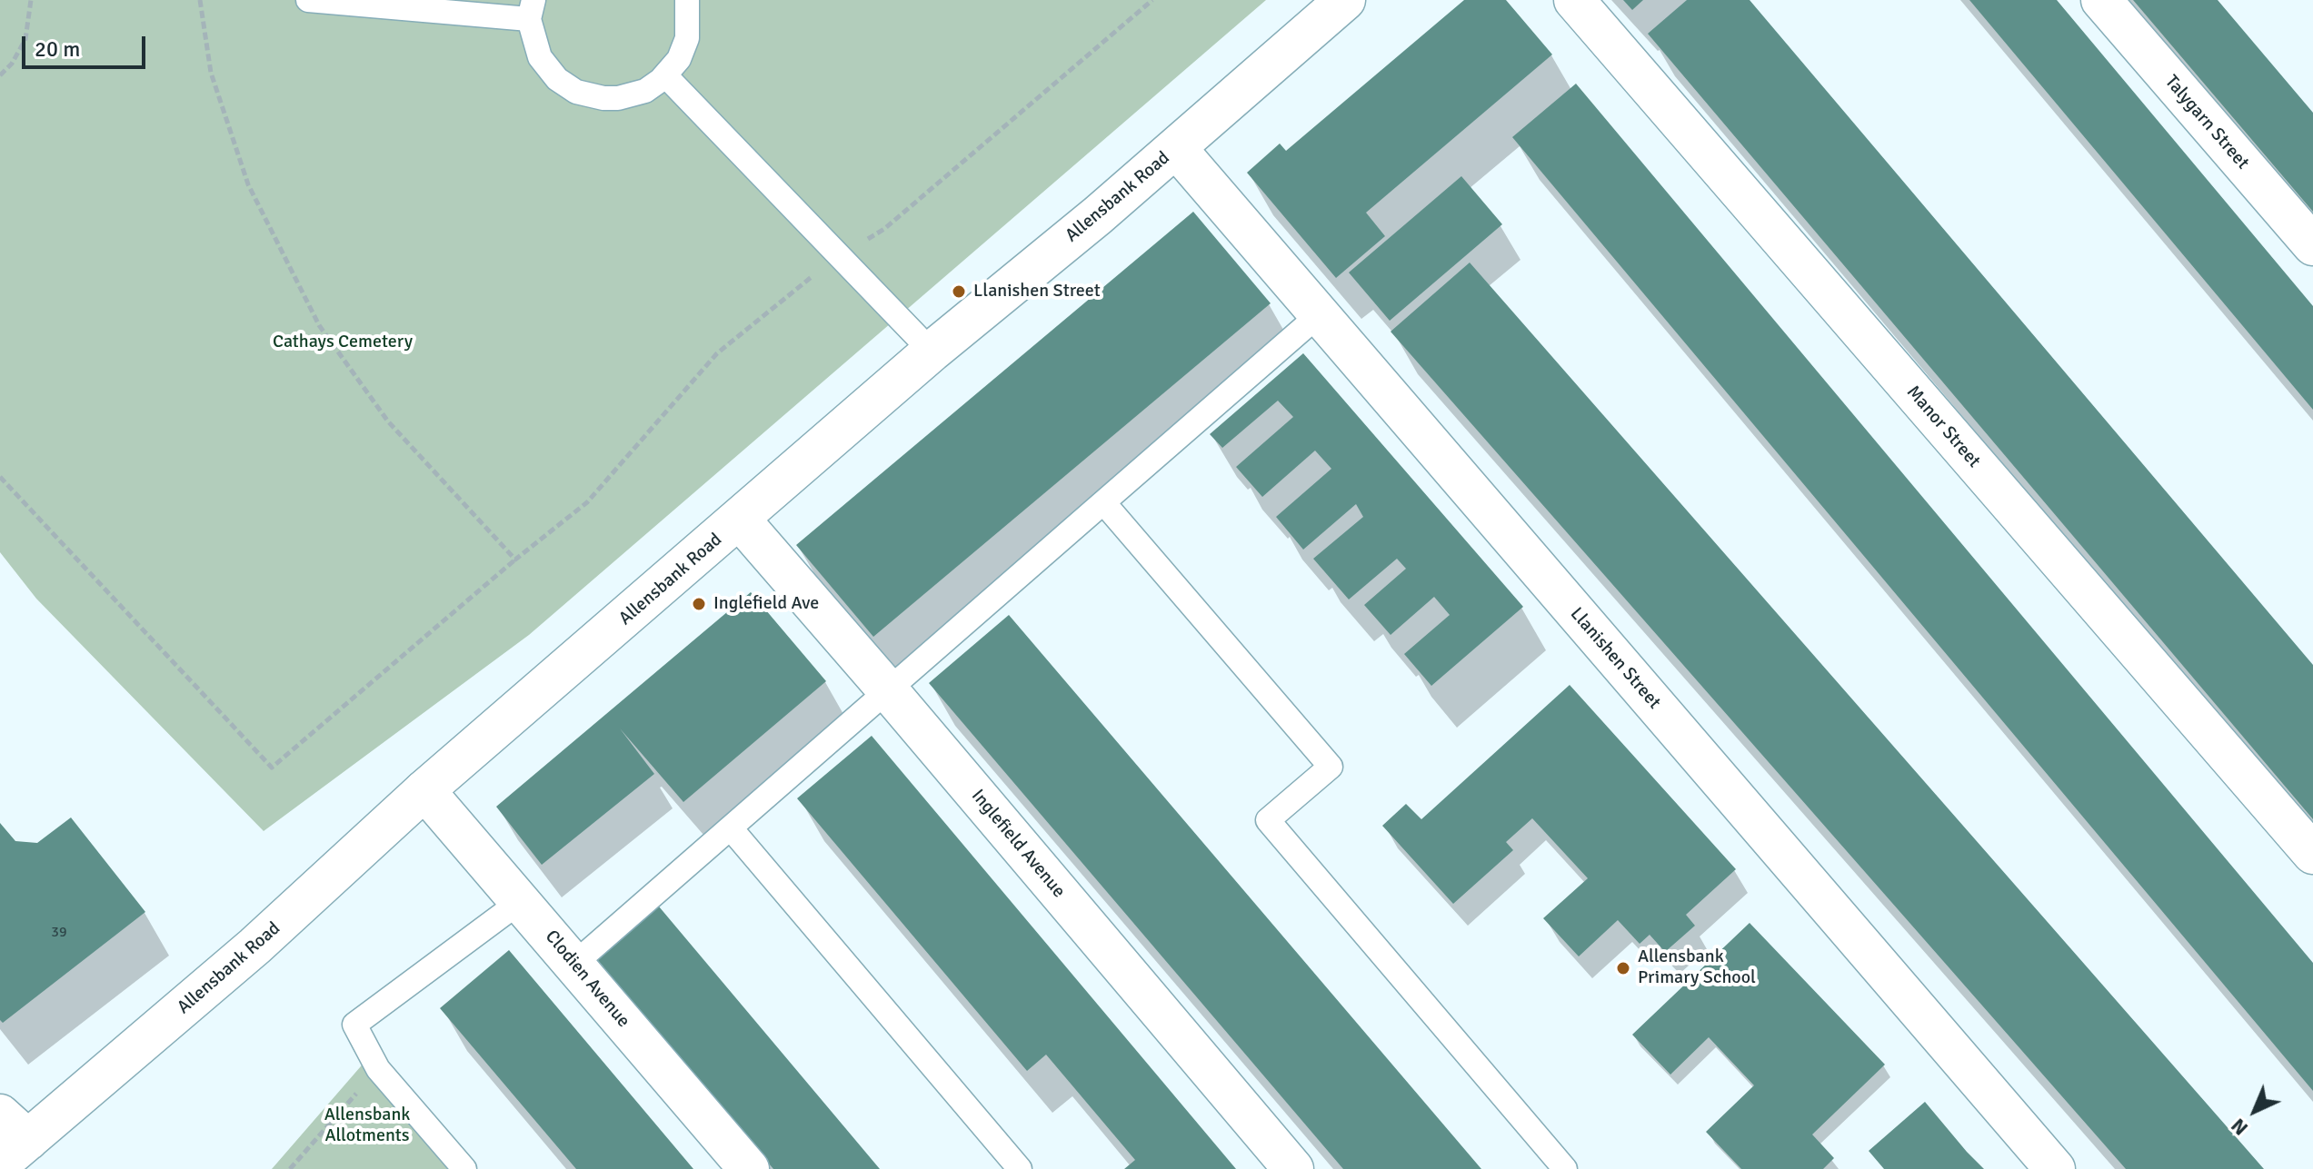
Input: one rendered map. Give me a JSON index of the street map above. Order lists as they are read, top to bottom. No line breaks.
{"streets":{"street":["Talygarn Street","Allensbank Road","Manor Street","Llanishen Street","Inglefield Avenue","Clodien Avenue"]},"crossings":[["Allensbank Road","Llanishen Street"],["Allensbank Road","Inglefield Avenue"],["Allensbank Road","Clodien Avenue"]],"parks":["Cathays Cemetery","Allensbank Allotments"],"places":["Llanishen Street","Inglefield Ave","Allensbank Primary School"],"house_numbers":["39"],"scale_bar":"20 m","north":"bottom left"}
